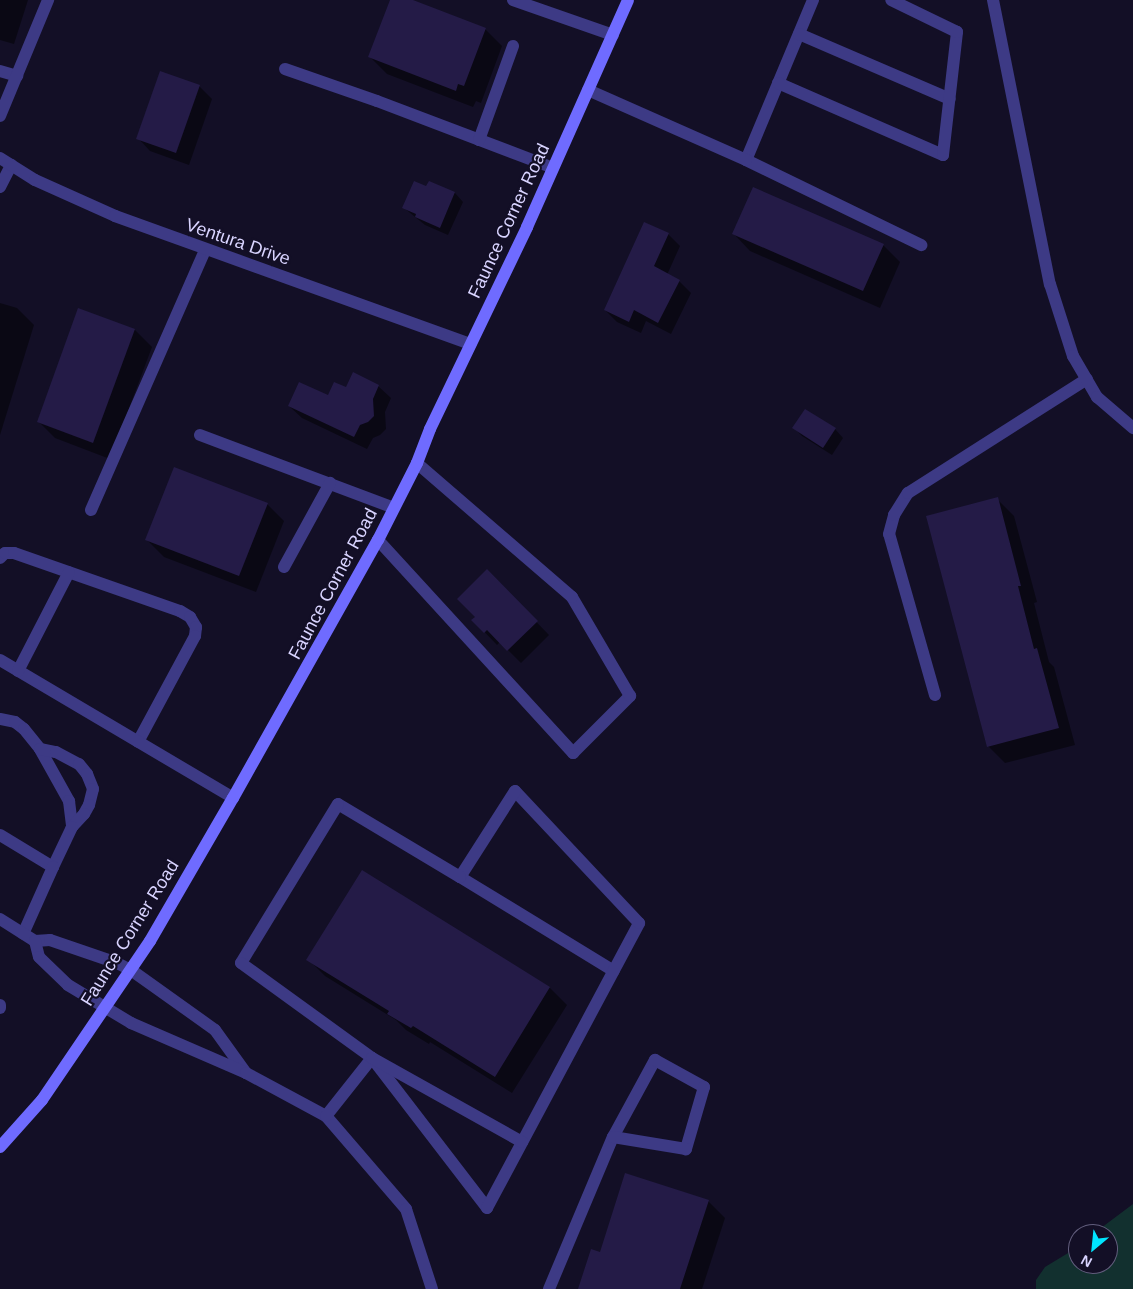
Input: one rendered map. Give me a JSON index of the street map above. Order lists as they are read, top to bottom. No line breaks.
{"streets":{"main road":["Faunce Corner Road"],"street":["Ventura Drive"]},"crossings":[["Faunce Corner Road","Ventura Drive"]],"north":"bottom left"}
